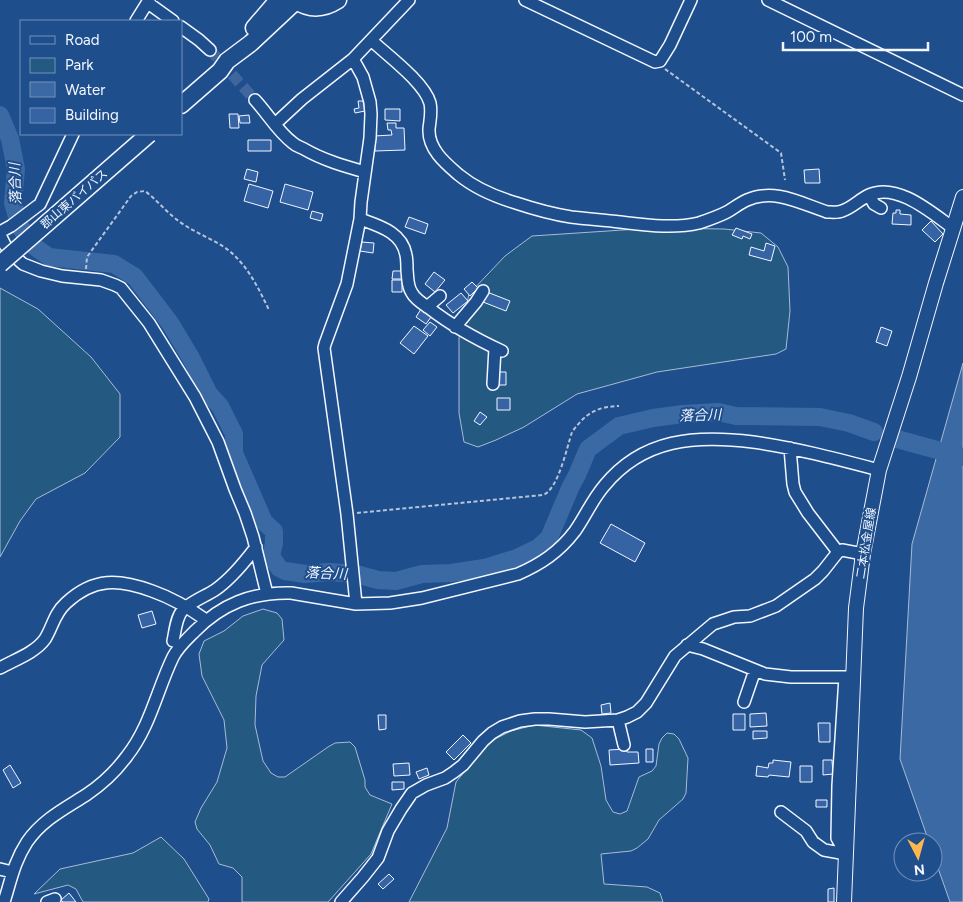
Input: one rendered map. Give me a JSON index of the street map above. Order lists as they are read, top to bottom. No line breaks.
{"streets":{"highway":["郡山東バイパス"],"main road":["二本松金屋線"]},"water":["落合川"],"legend":["Road","Park","Water","Building"],"scale_bar":"100 m","north":"bottom"}
